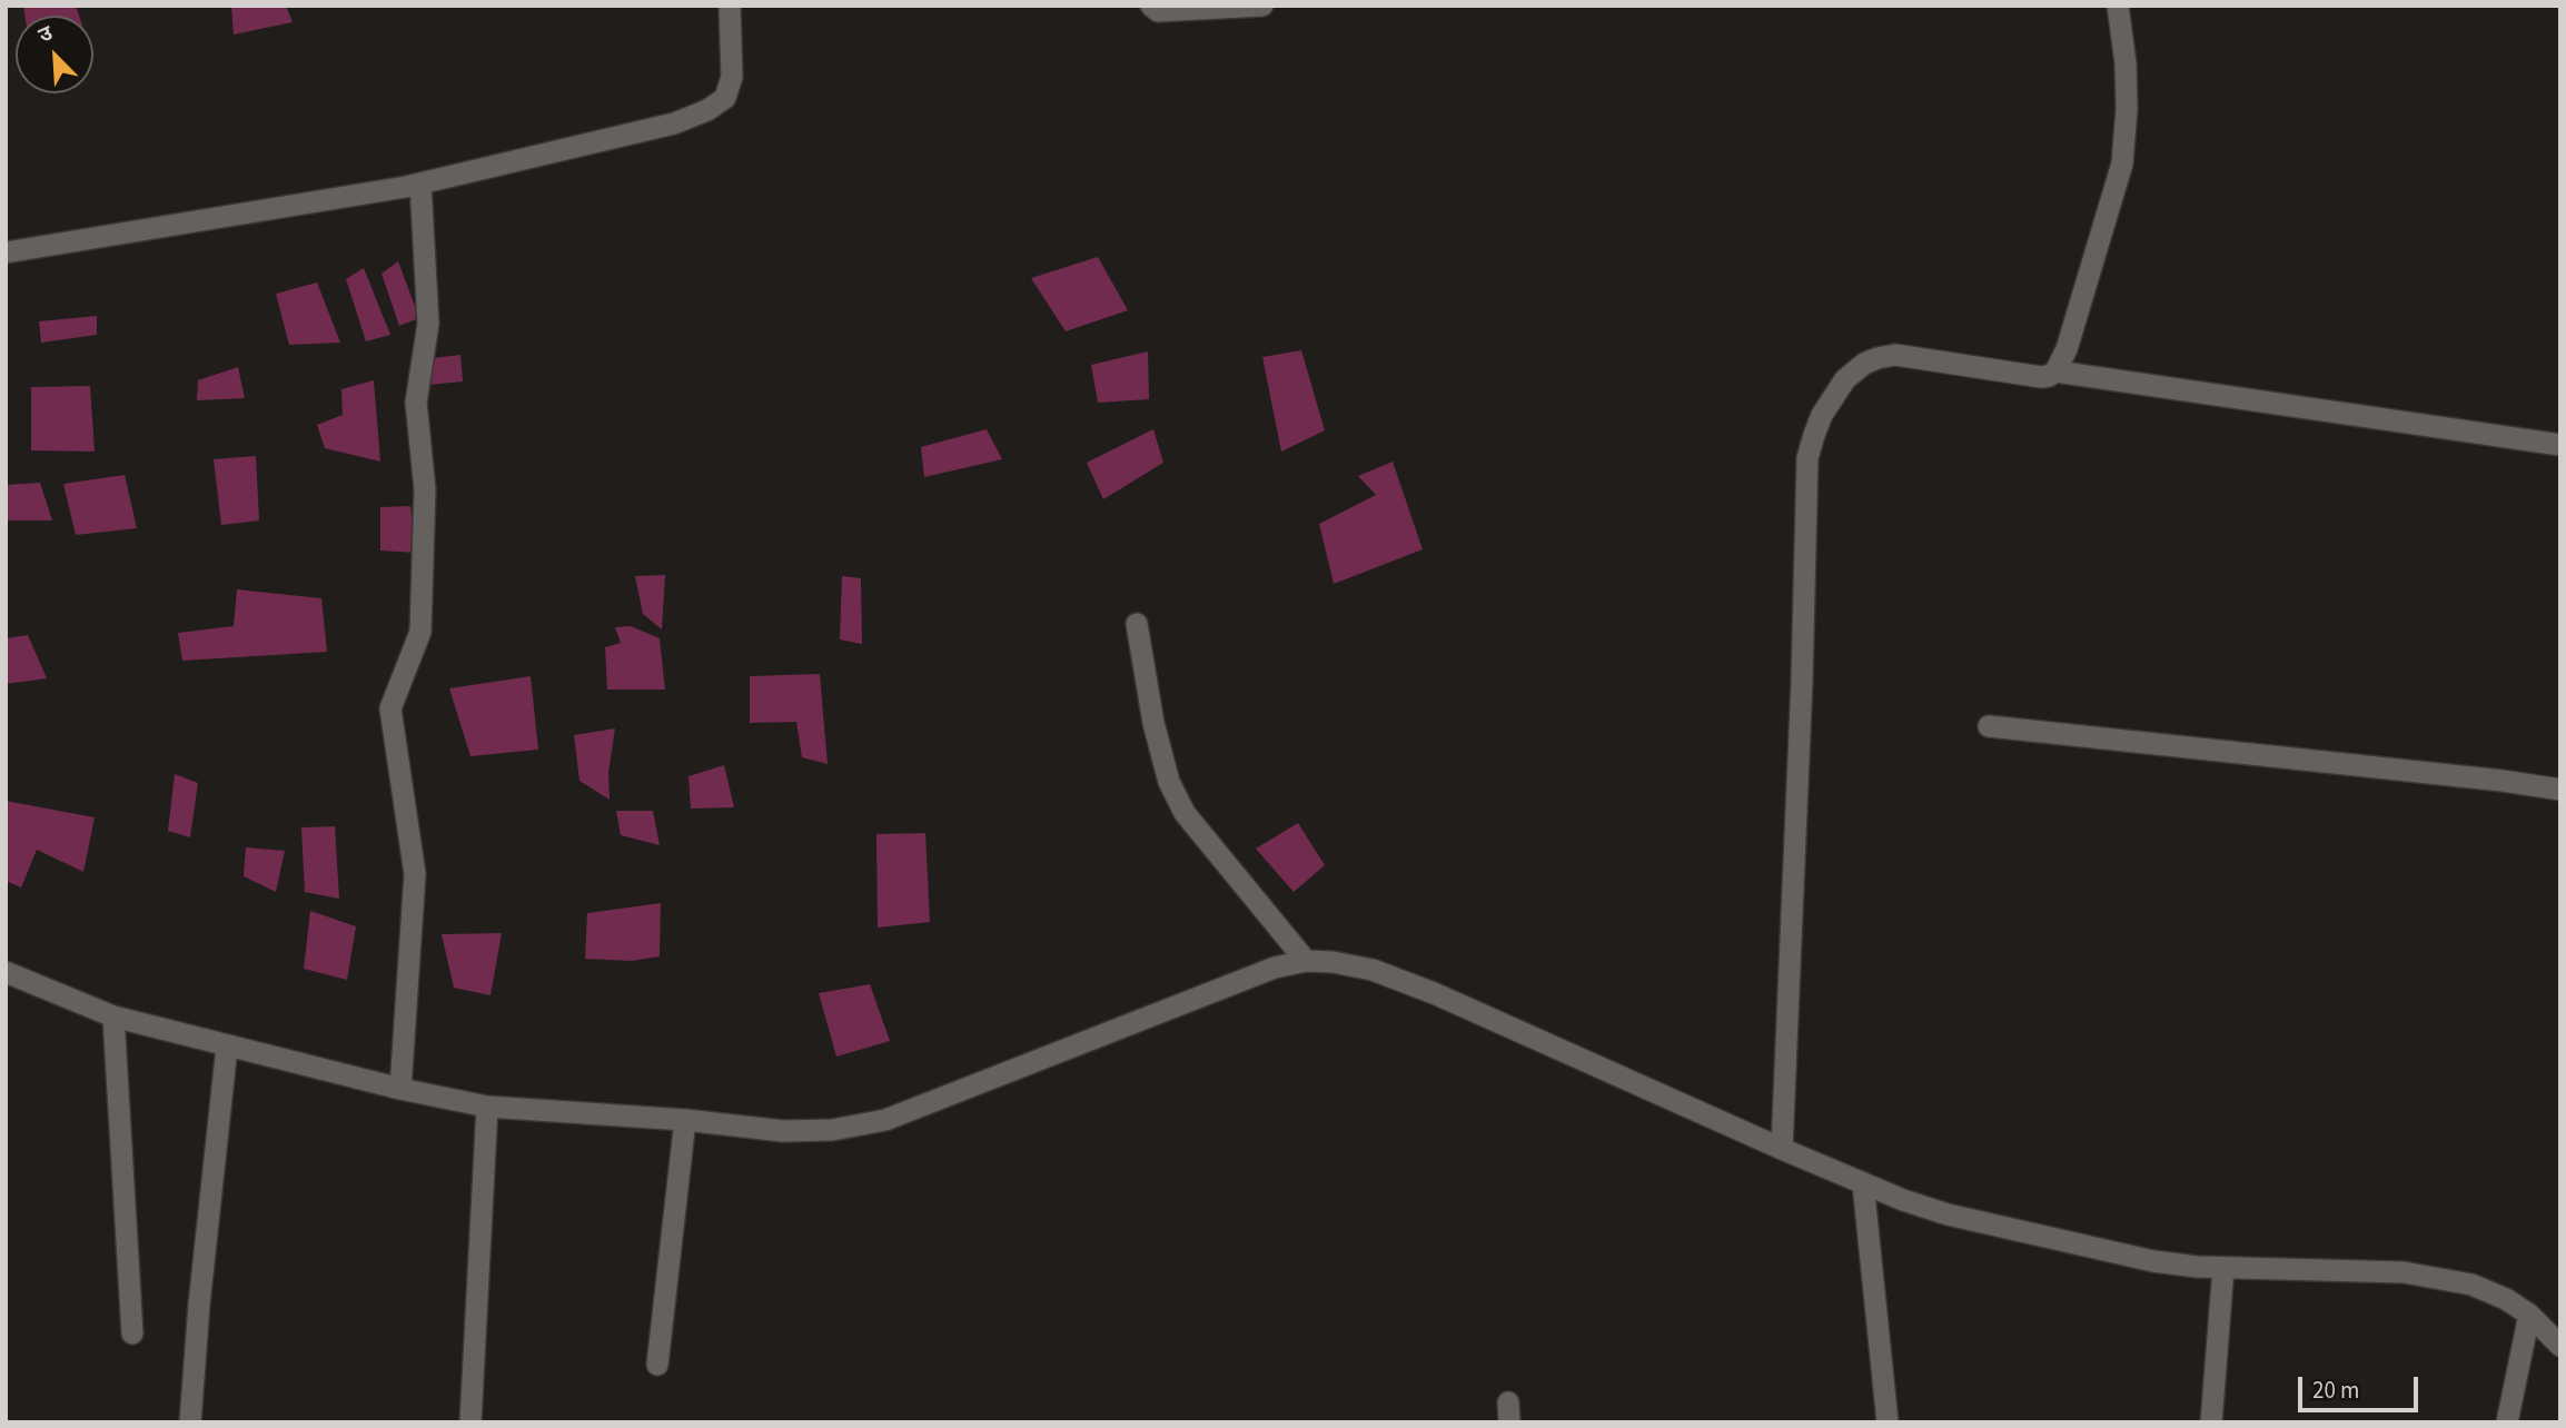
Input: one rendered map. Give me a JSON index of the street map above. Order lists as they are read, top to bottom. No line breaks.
{"scale_bar":"20 m","north":"top left"}
